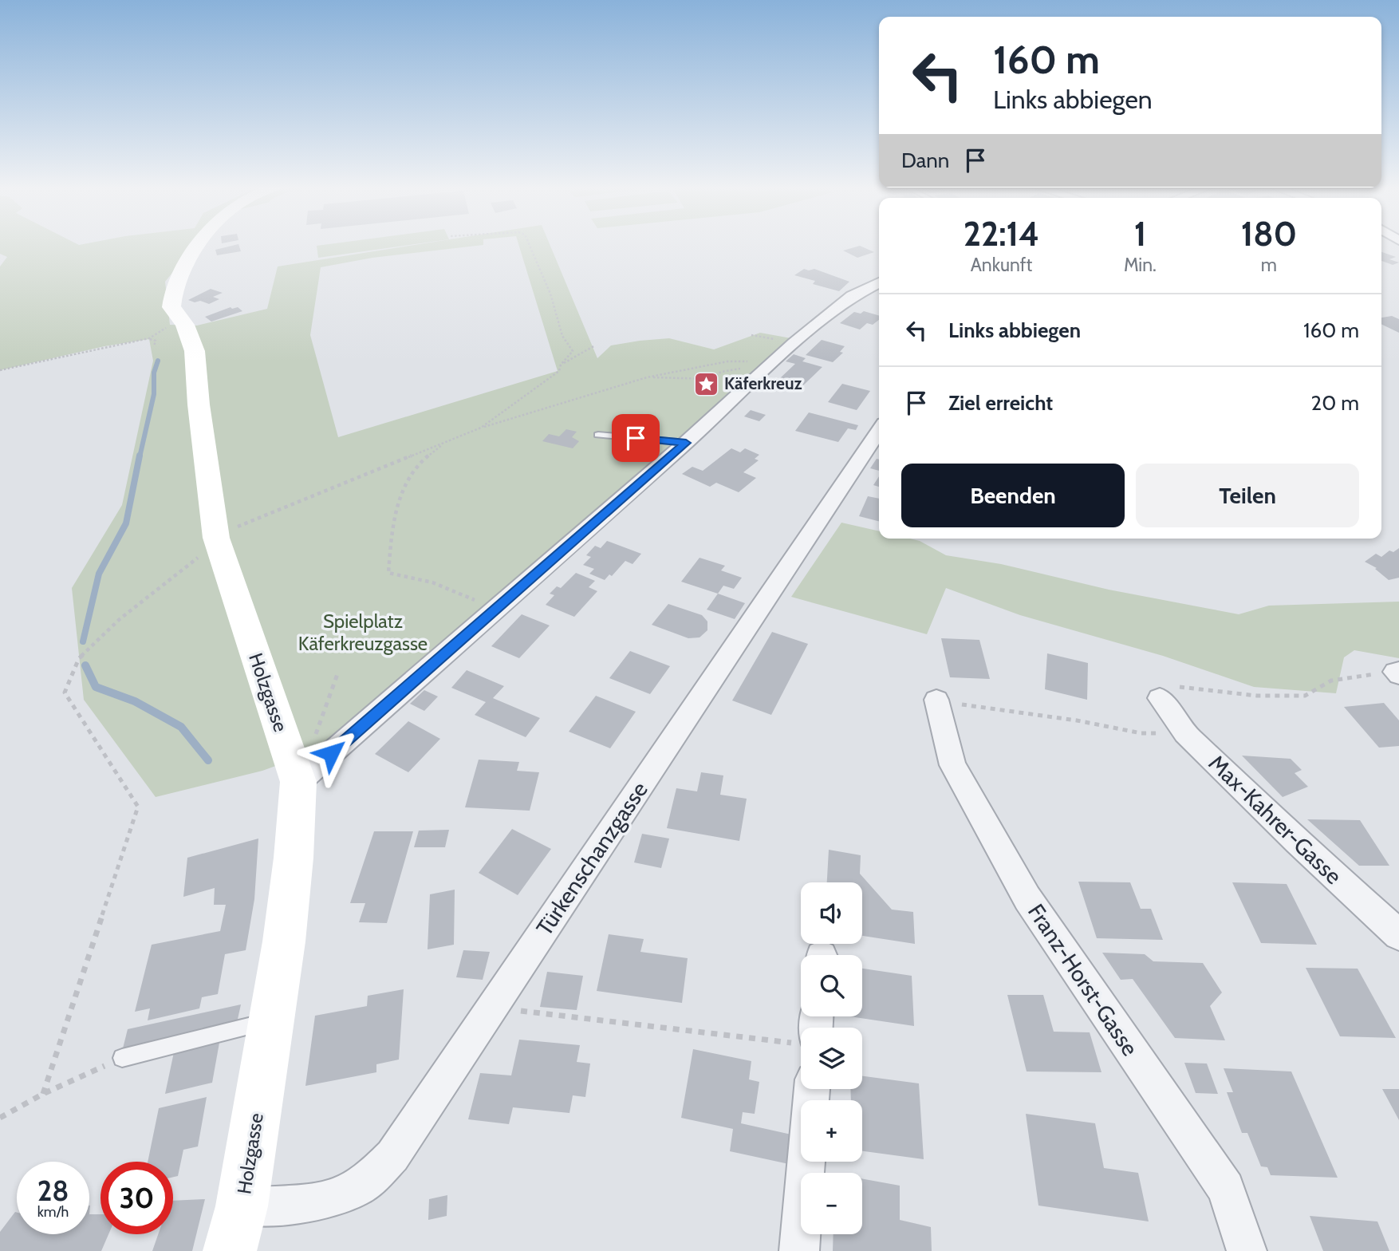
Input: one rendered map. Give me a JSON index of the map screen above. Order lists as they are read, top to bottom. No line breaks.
{"streets":{"street":["Holzgasse","Max-Kahrer-Gasse","Türkenschanzgasse","Franz-Horst-Gasse"]},"crossings":[["Holzgasse","Türkenschanzgasse"]],"parks":["Spielplatz Käferkreuzgasse"],"places":{"place":["Käferkreuz"]},"page":{"turn":["160 m","Links abbiegen"],"then":"Dann","eta":["22:14","Ankunft","1","Min.","180","m"],"list":[{"name":"Links abbiegen","value":"160 m"},{"name":"Ziel erreicht","value":"20 m"}],"buttons":["Beenden","Teilen"],"map_buttons":["+","−"],"speed":"28 km/h","limit":"30"}}
